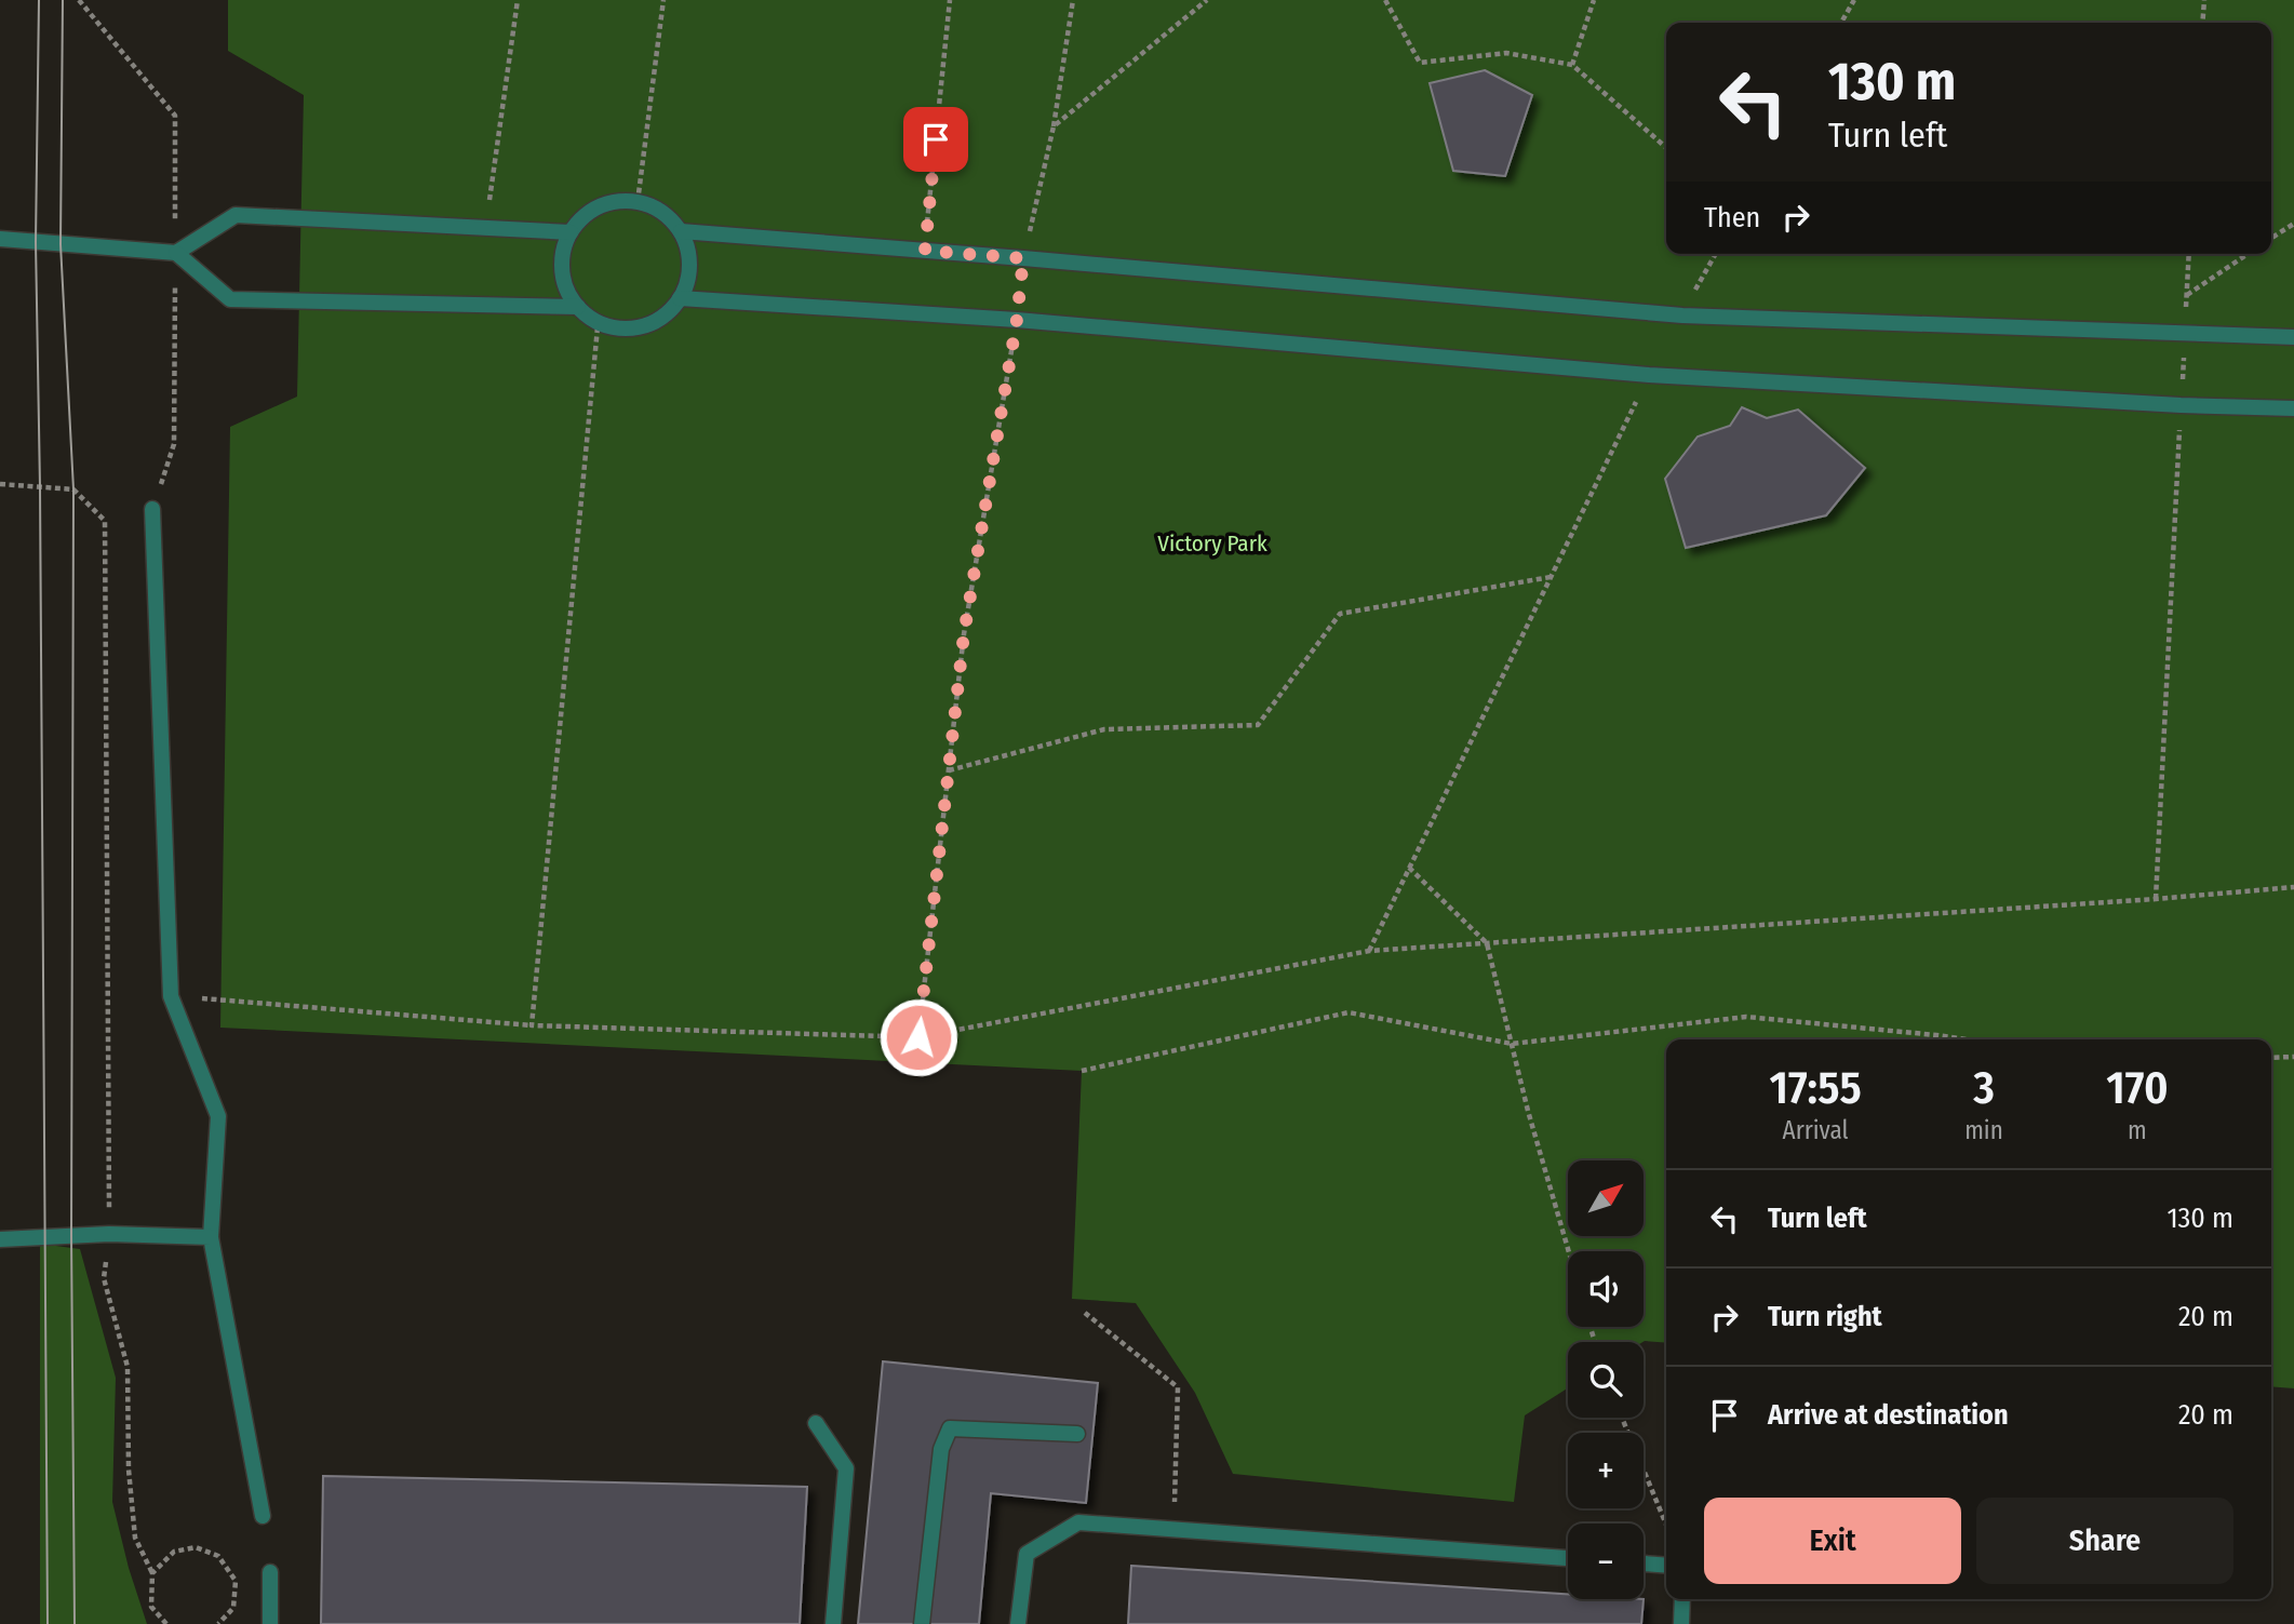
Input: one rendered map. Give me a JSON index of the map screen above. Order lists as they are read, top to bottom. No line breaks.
{"parks":["Victory Park"],"north":"top right","page":{"turn":["130 m","Turn left"],"then":"Then","eta":["17:55","Arrival","3","min","170","m"],"map_buttons":["+","−"],"list":[{"name":"Turn left","value":"130 m"},{"name":"Turn right","value":"20 m"},{"name":"Arrive at destination","value":"20 m"}],"buttons":["Exit","Share"]}}
